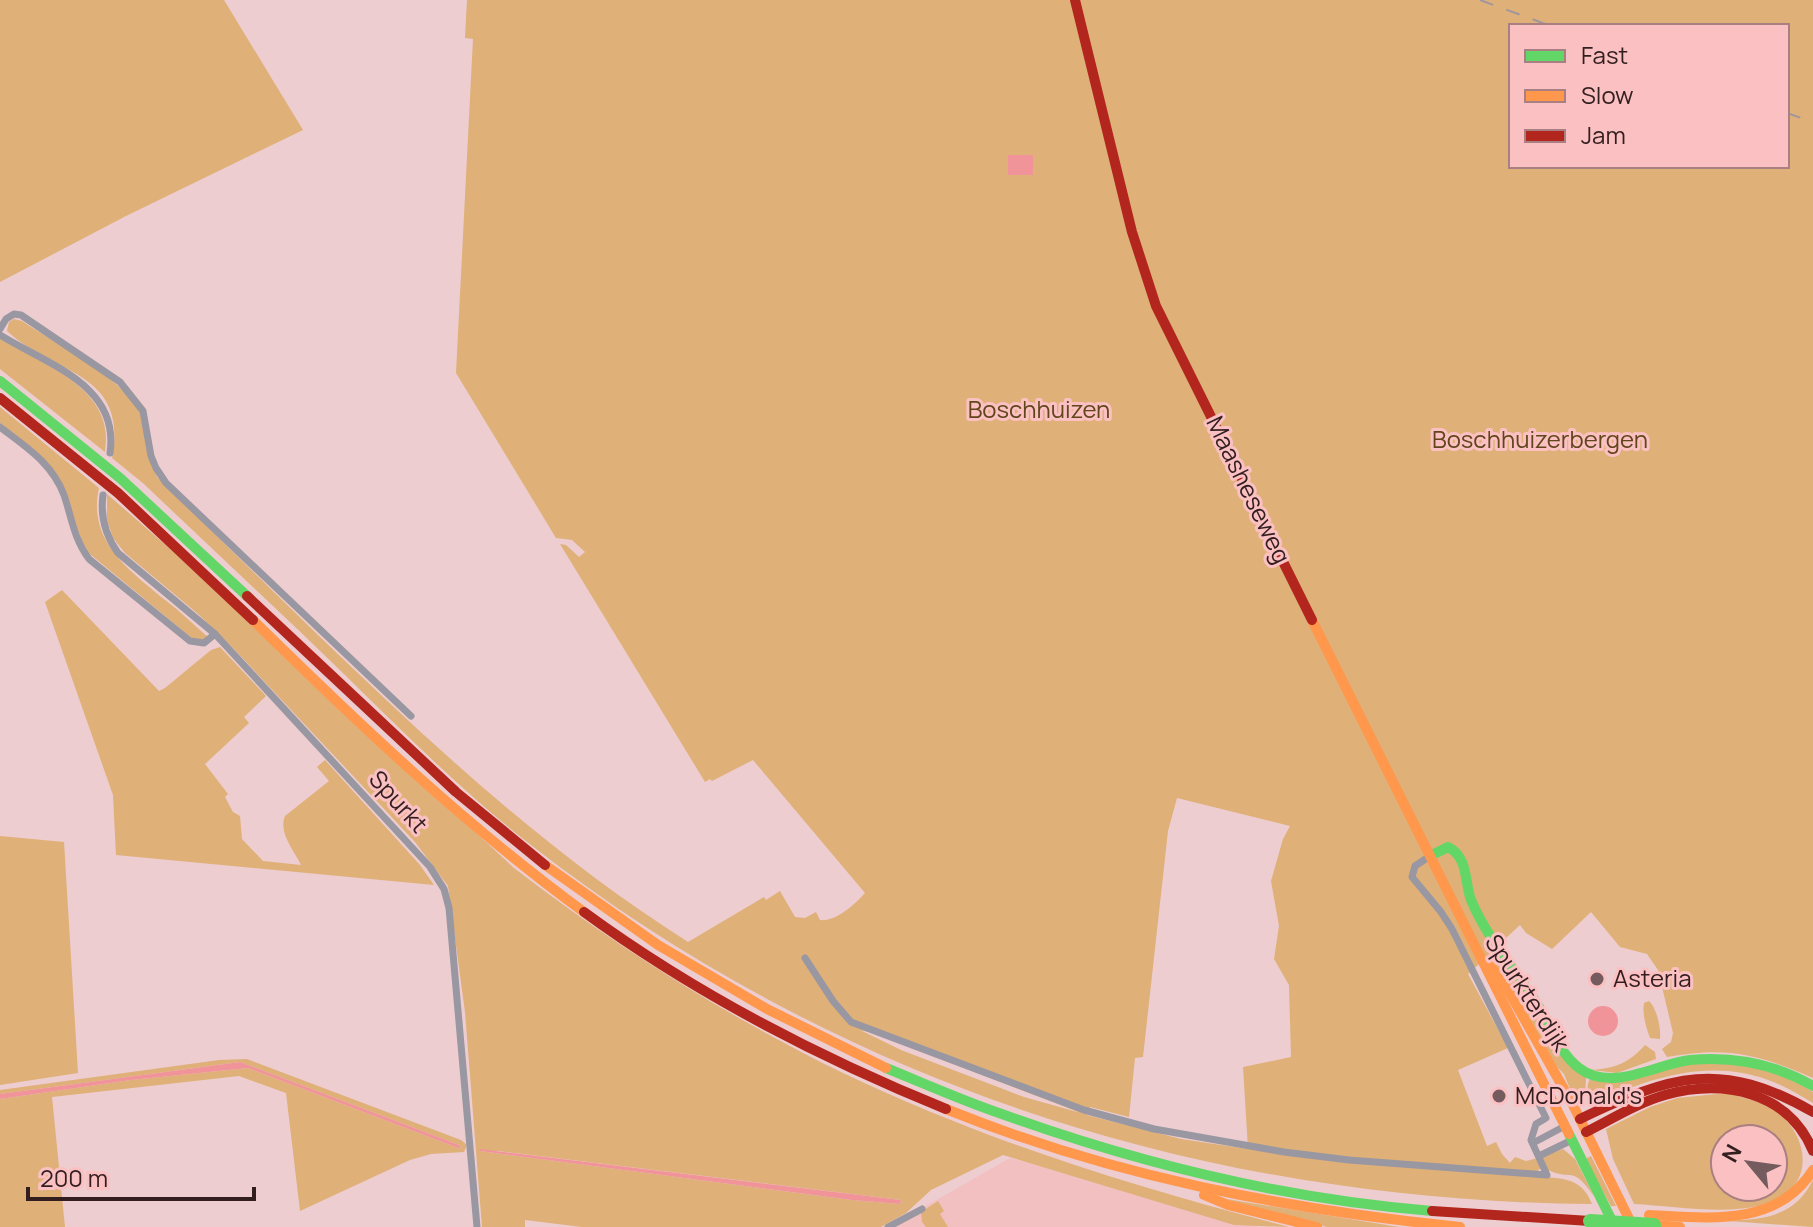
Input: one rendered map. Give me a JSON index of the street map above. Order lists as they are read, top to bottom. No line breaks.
{"streets":{"main road":["Maasheseweg","Spurkterdijk"],"street":["Spurkt"]},"crossings":[["Maasheseweg","Spurkterdijk"]],"parks":["Boschhuizen","Boschhuizerbergen"],"places":["Asteria","McDonald's"],"legend":["Fast","Slow","Jam"],"scale_bar":"200 m","north":"top left"}
